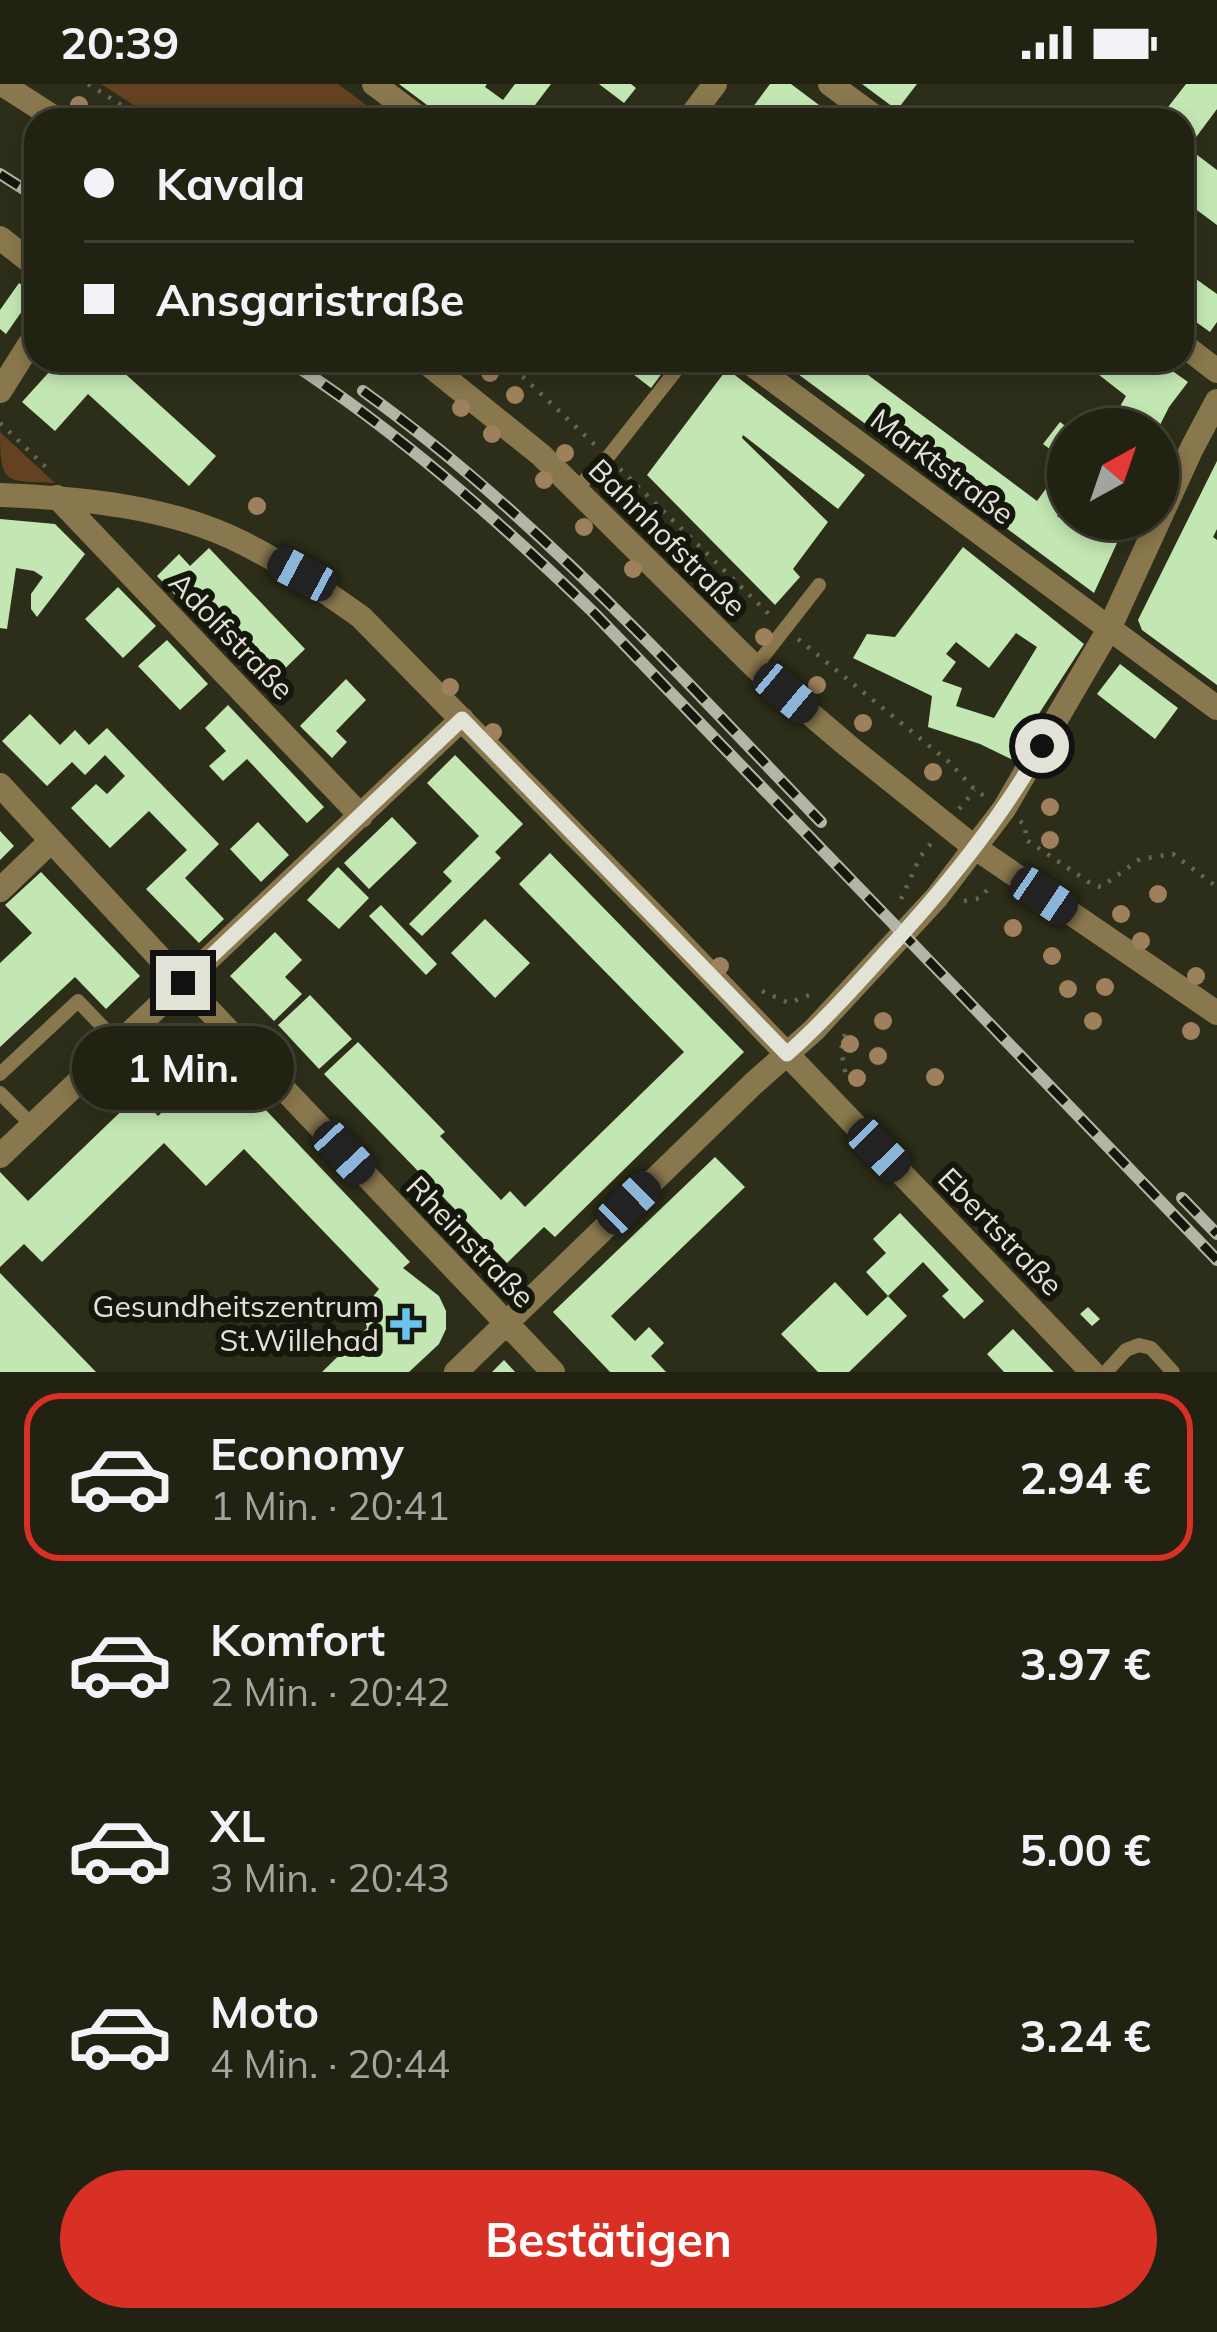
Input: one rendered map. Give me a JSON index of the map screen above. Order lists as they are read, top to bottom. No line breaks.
{"streets":{"street":["Marktstraße","Bahnhofstraße","Adolfstraße","Ebertstraße","Rheinstraße"]},"crossings":[["Adolfstraße","Ebertstraße"]],"places":{"health":["Gesundheitszentrum St.Willehad"]},"north":"top right","page":{"status":"20:39","banner":["Kavala","Ansgaristraße"],"bubble":"1 Min.","list":[{"name":"Economy","note":"1 Min. · 20:41","value":"2.94 €"},{"name":"Komfort","note":"2 Min. · 20:42","value":"3.97 €"},{"name":"XL","note":"3 Min. · 20:43","value":"5.00 €"},{"name":"Moto","note":"4 Min. · 20:44","value":"3.24 €"}],"buttons":"Bestätigen"}}
